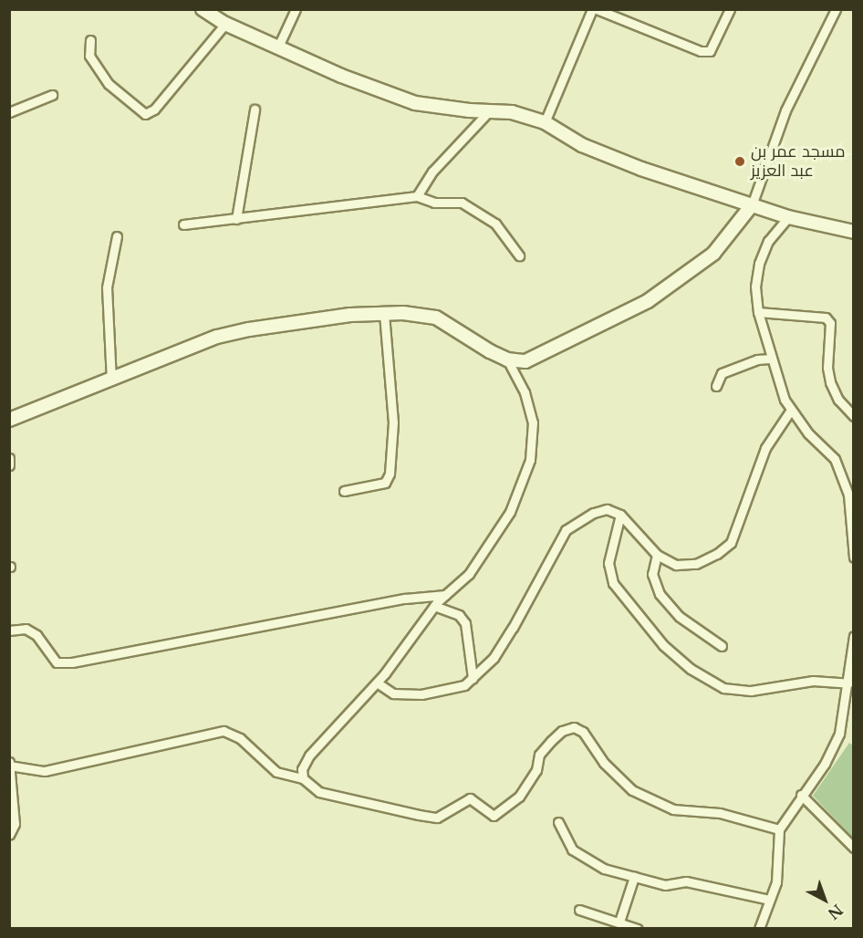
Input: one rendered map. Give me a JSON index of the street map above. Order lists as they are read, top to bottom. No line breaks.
{"places":["مسجد عمر بن عبد العزيز"],"north":"bottom right"}
